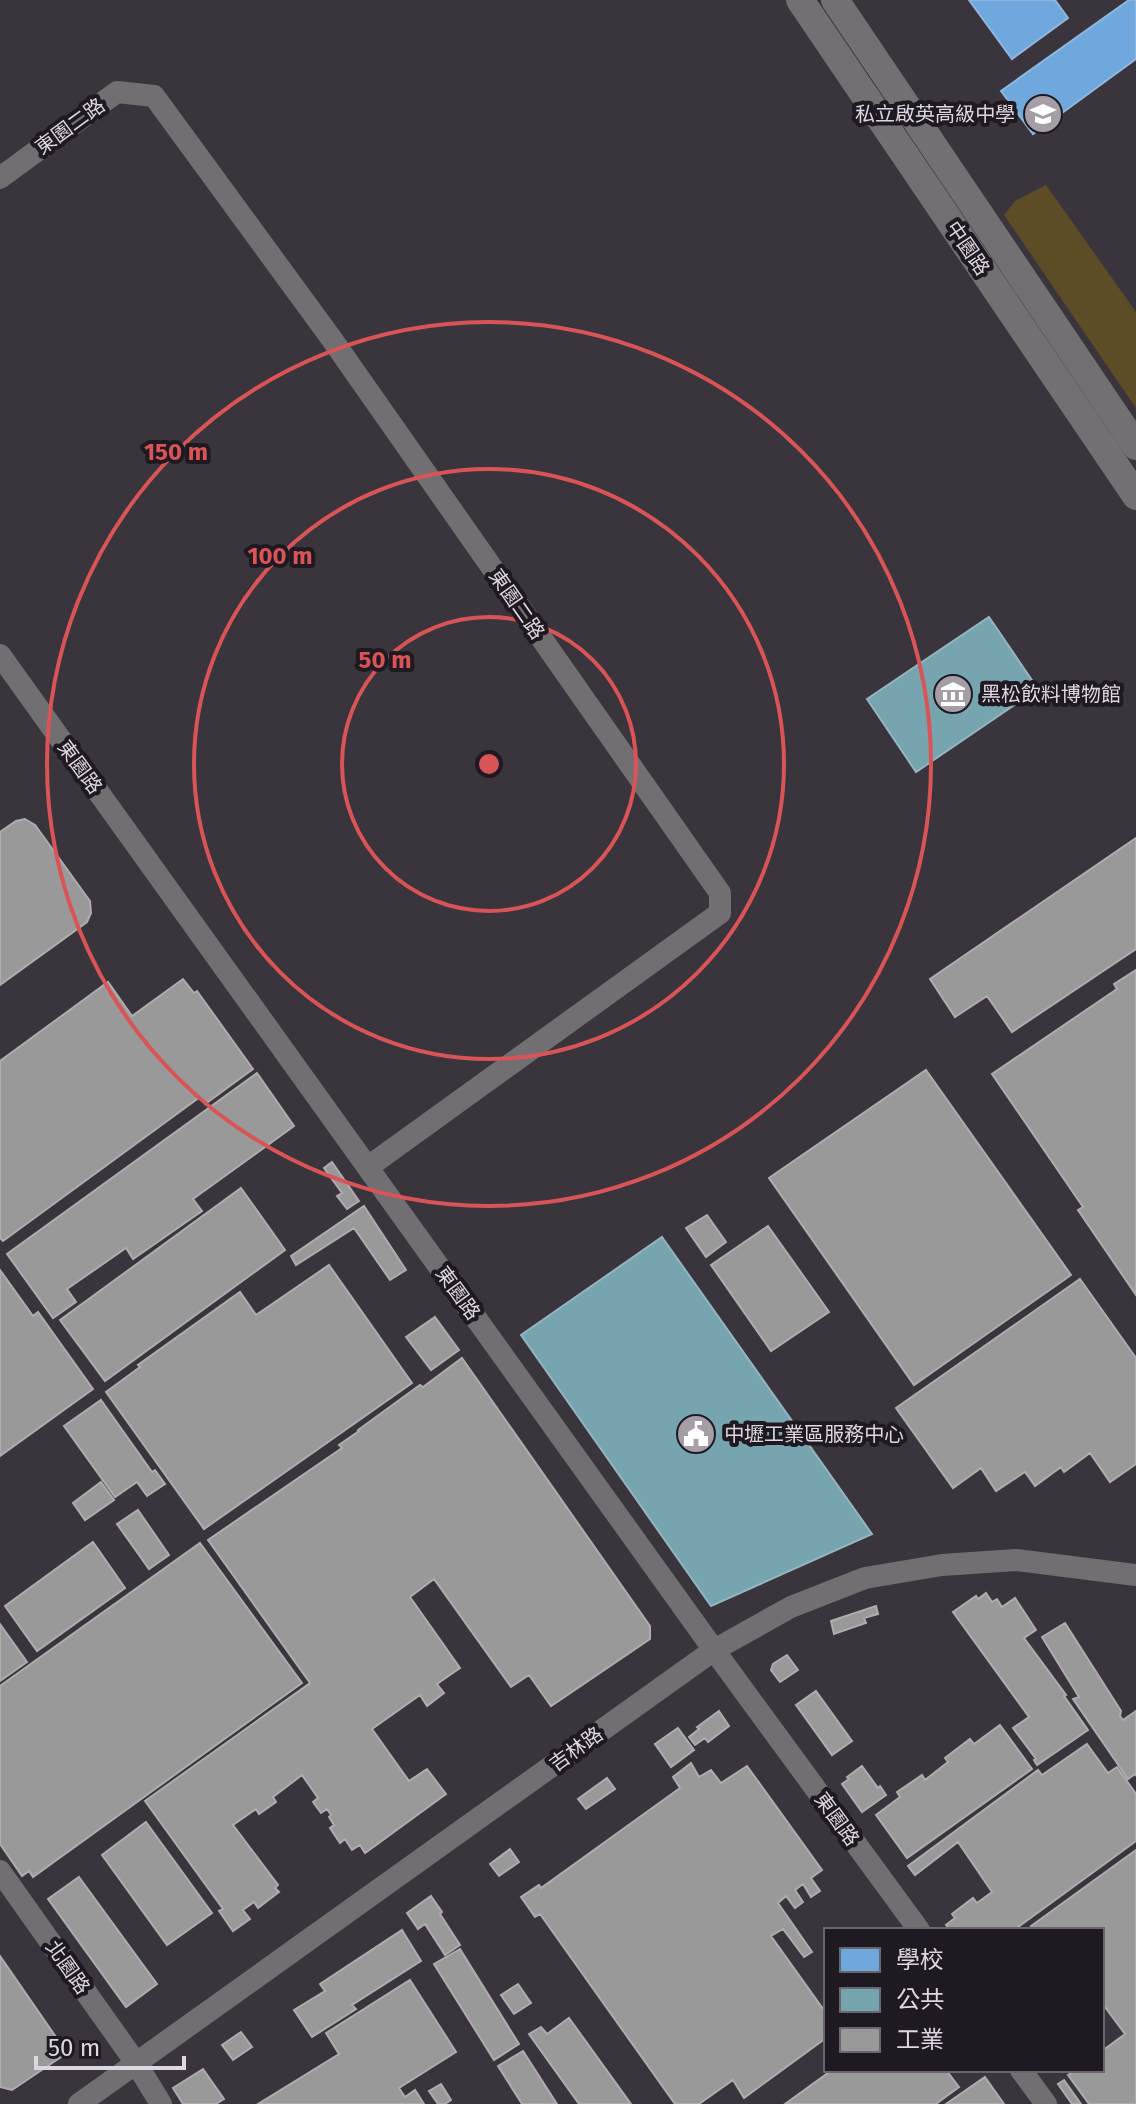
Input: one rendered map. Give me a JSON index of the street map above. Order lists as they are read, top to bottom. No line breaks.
{"streets":{"main road":["中園路"],"street":["東園二路","東園路","吉林路","北園路"]},"crossings":[["東園二路","東園路"],["東園路","吉林路"],["吉林路","北園路"]],"places":{"school or university":["私立啟英高級中學"],"museum":["黑松飲料博物館"],"public building":["中壢工業區服務中心"]},"legend":["學校","公共","工業"],"scale_bar":"50 m","rings":["150 m","100 m","50 m"]}
